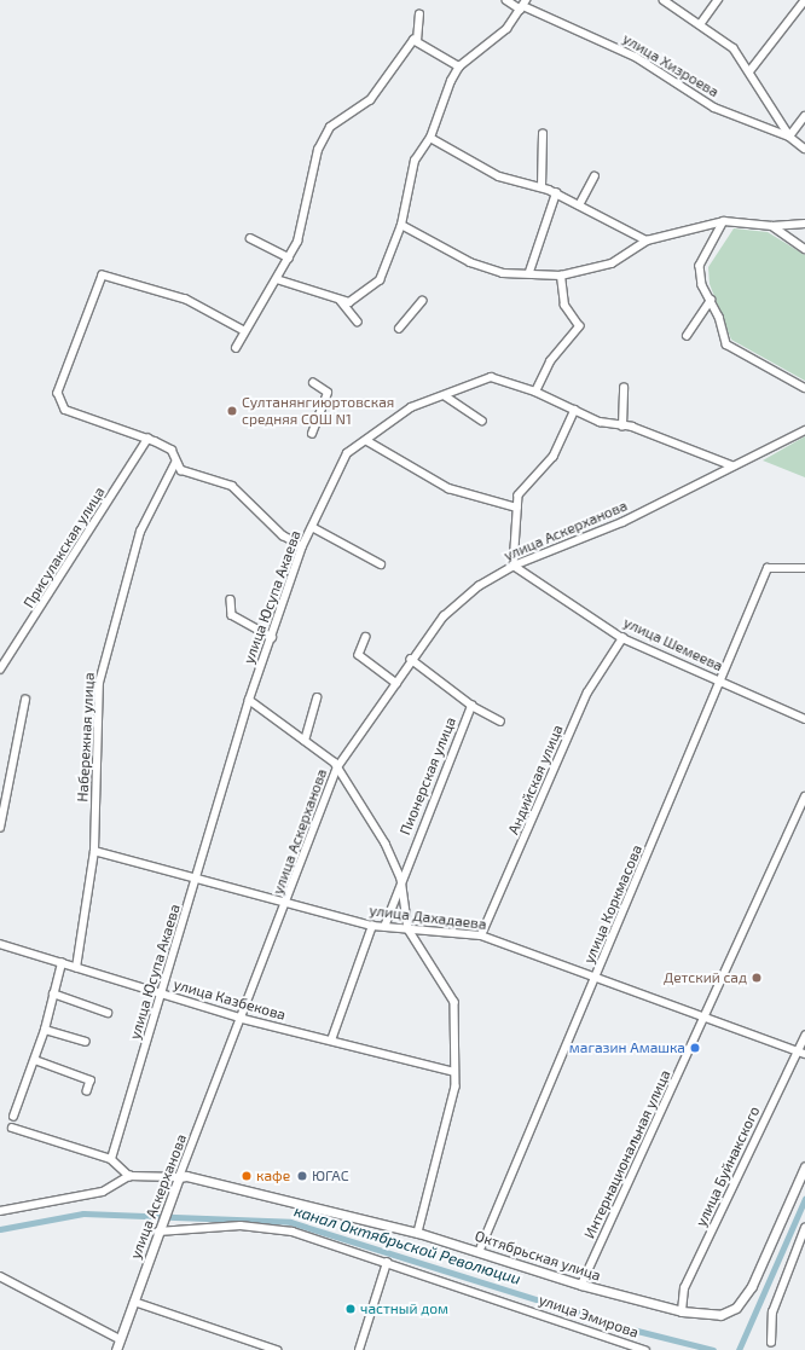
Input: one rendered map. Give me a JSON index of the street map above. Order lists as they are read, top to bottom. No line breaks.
{"streets":{"street":["улица Хизроева","улица Аскерханова","Присулакская улица","улица Юсупа Акаева","улица Шемеева","Набережная улица","Пионерская улица","Андийская улица","улица Коркмасова","улица Дахадаева","улица Казбекова","Интернациональная улица","улица Буйнакского","Октябрьская улица","улица Эмирова"]},"crossings":[["улица Аскерханова","улица Юсупа Акаева"],["улица Аскерханова","улица Шемеева"],["улица Аскерханова","Пионерская улица"],["улица Аскерханова","улица Дахадаева"],["улица Аскерханова","улица Казбекова"],["улица Аскерханова","Октябрьская улица"],["улица Аскерханова","улица Эмирова"],["улица Юсупа Акаева","улица Дахадаева"],["улица Юсупа Акаева","улица Казбекова"],["улица Шемеева","Андийская улица"],["улица Шемеева","улица Коркмасова"],["Набережная улица","улица Дахадаева"],["Набережная улица","улица Казбекова"],["Пионерская улица","улица Дахадаева"],["Андийская улица","улица Дахадаева"],["улица Коркмасова","улица Дахадаева"],["улица Коркмасова","Октябрьская улица"],["улица Дахадаева","Интернациональная улица"],["улица Дахадаева","улица Буйнакского"],["Интернациональная улица","Октябрьская улица"],["улица Буйнакского","Октябрьская улица"]],"water":["канал Октябрьской Революции"],"places":["Султанянгиюртовская средняя СОШ N1","Детский сад","магазин Амашка","кафе","ЮГАС","частный дом"]}
